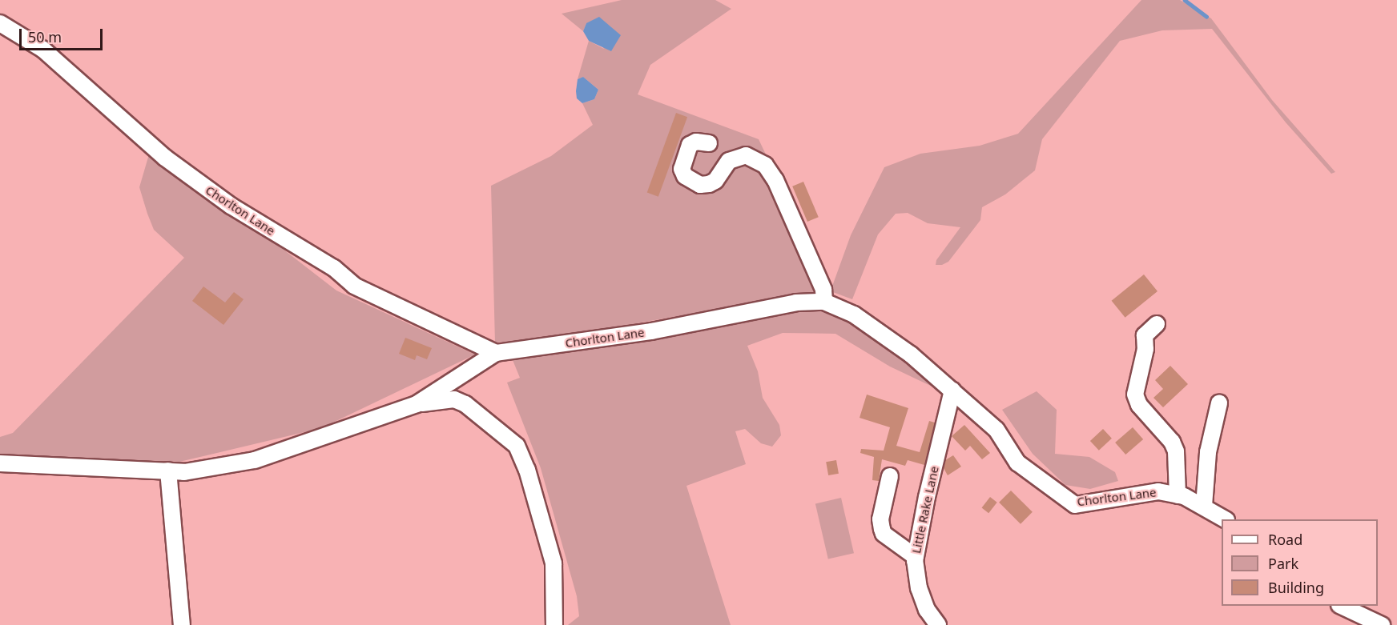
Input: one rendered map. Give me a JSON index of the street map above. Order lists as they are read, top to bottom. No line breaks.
{"streets":{"street":["Chorlton Lane","Little Rake Lane"]},"crossings":[["Chorlton Lane","Little Rake Lane"]],"legend":["Road","Park","Building"],"scale_bar":"50 m"}
